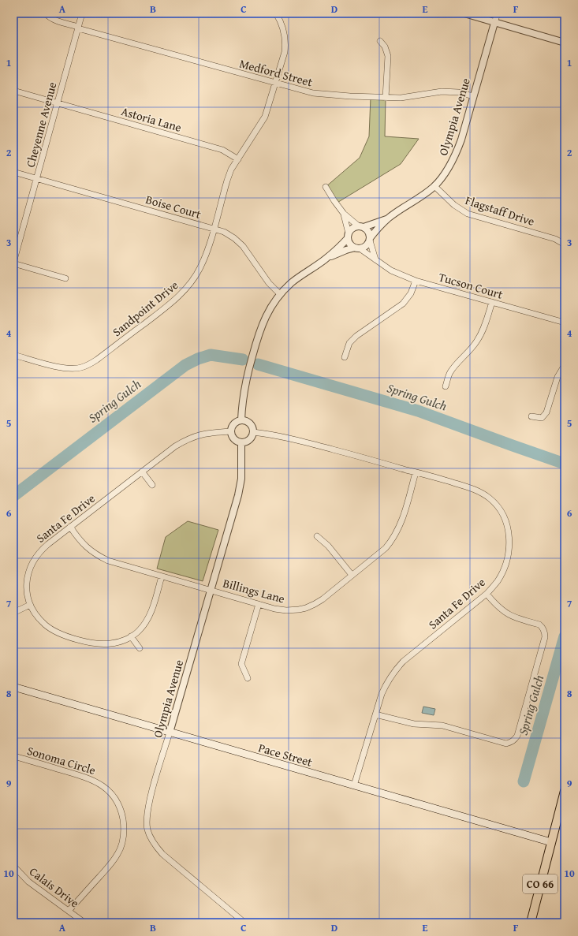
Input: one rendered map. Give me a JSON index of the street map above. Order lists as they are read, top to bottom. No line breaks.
{"streets":{"main road":["Pace Street","CO 66"],"street":["Medford Street","Olympia Avenue","Astoria Lane","Cheyenne Avenue","Boise Court","Flagstaff Drive","Tucson Court","Sandpoint Drive","Santa Fe Drive","Billings Lane","Sonoma Circle","Calais Drive"]},"crossings":[["Medford Street","Olympia Avenue"],["Medford Street","Cheyenne Avenue"],["Medford Street","Sandpoint Drive"],["Olympia Avenue","Flagstaff Drive"],["Olympia Avenue","Tucson Court"],["Olympia Avenue","Santa Fe Drive"],["Olympia Avenue","Billings Lane"],["Olympia Avenue","Pace Street"],["Astoria Lane","Cheyenne Avenue"],["Astoria Lane","Sandpoint Drive"],["Cheyenne Avenue","Boise Court"],["Boise Court","Sandpoint Drive"],["Santa Fe Drive","Billings Lane"],["Santa Fe Drive","Pace Street"],["Pace Street","CO 66"],["Sonoma Circle","Calais Drive"]],"water":["Spring Gulch"],"grid":{"columns":["A","B","C","D","E","F"],"rows":["1","2","3","4","5","6","7","8","9","10"]}}
